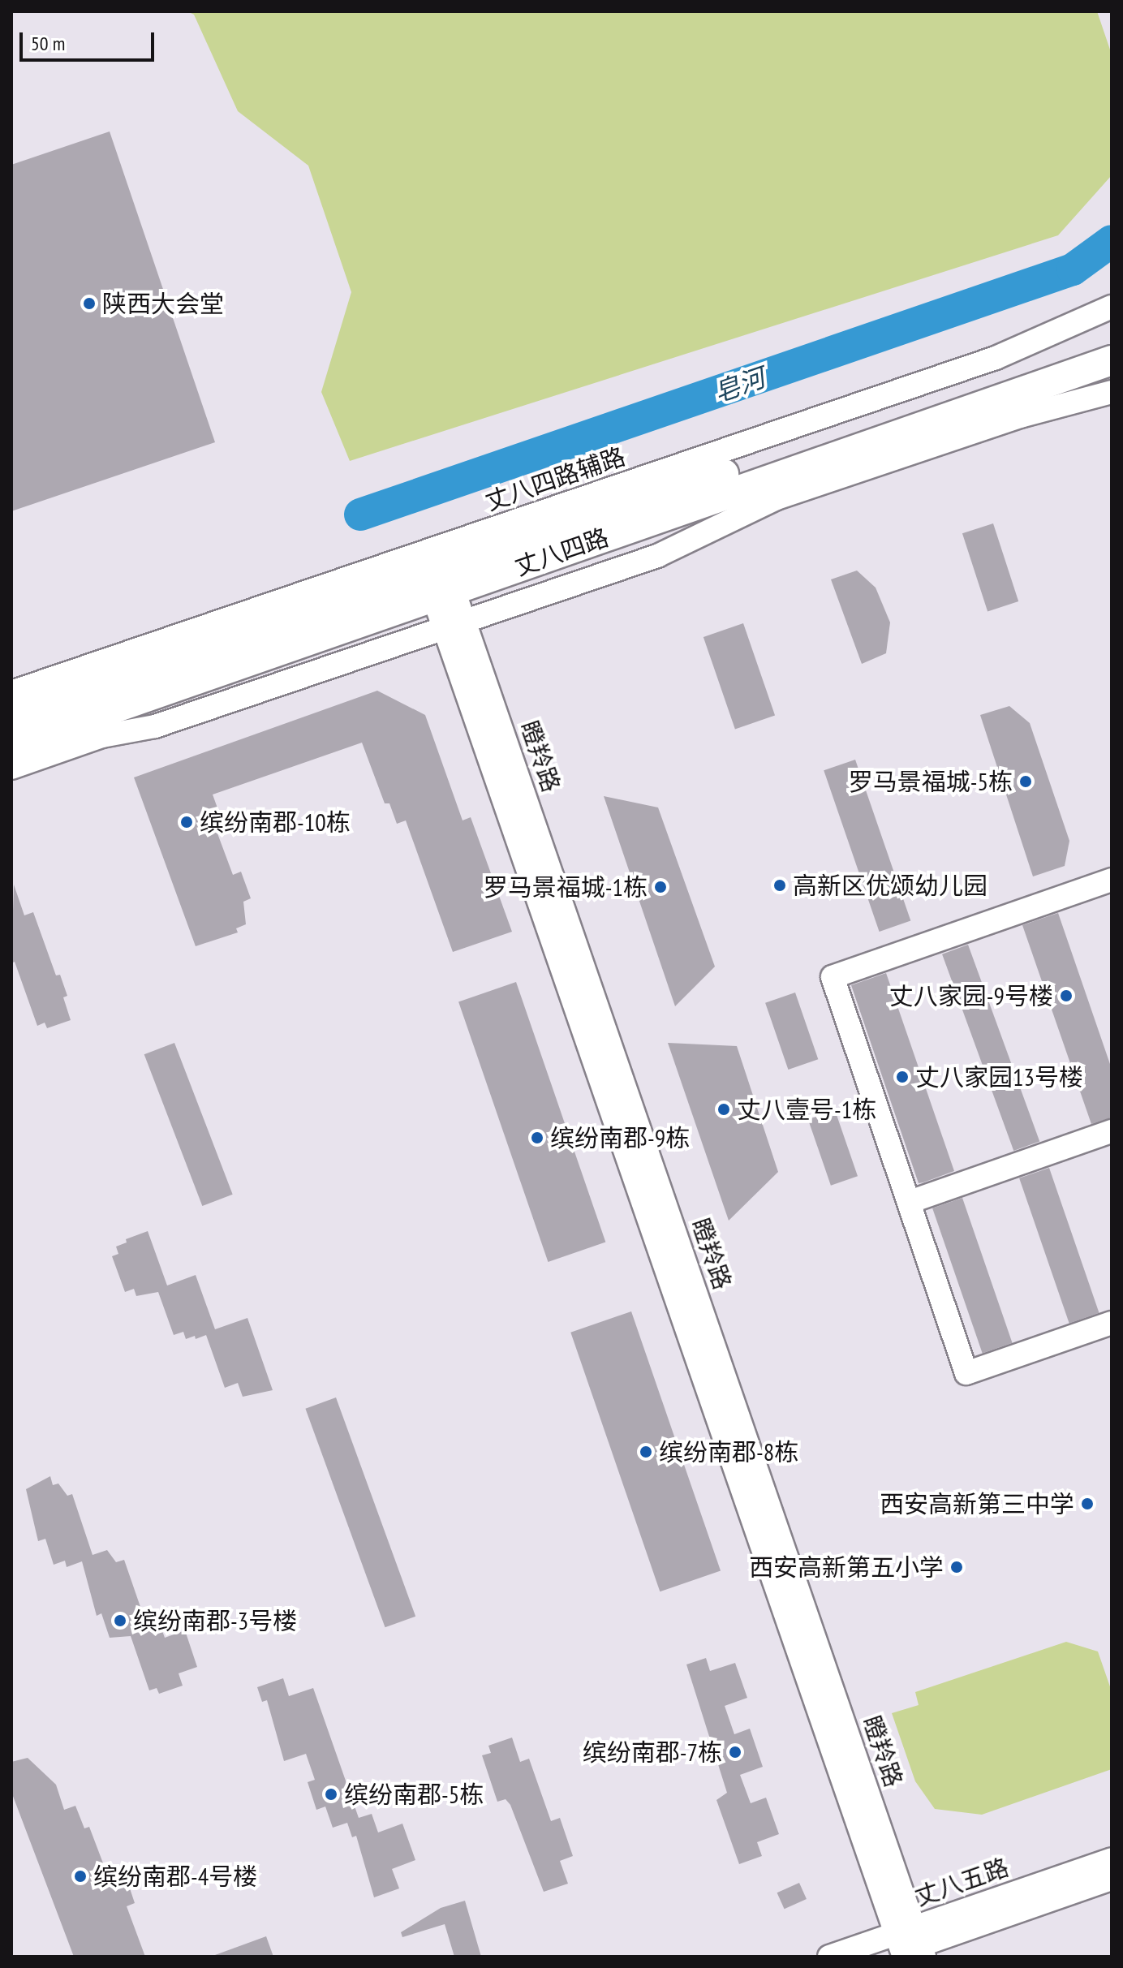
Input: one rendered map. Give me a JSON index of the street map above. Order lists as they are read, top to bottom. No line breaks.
{"streets":{"main road":["丈八四路"],"street":["丈八四路辅路","瞪羚路","丈八五路"]},"crossings":[["丈八四路","瞪羚路"],["瞪羚路","丈八五路"]],"water":["皂河"],"places":["陕西大会堂","罗马景福城-5栋","缤纷南郡-10栋","高新区优颂幼儿园","罗马景福城-1栋","丈八家园-9号楼","丈八家园13号楼","丈八壹号-1栋","缤纷南郡-9栋","缤纷南郡-8栋","西安高新第三中学","西安高新第五小学","缤纷南郡-3号楼","缤纷南郡-7栋","缤纷南郡-5栋","缤纷南郡-4号楼"],"scale_bar":"50 m"}
